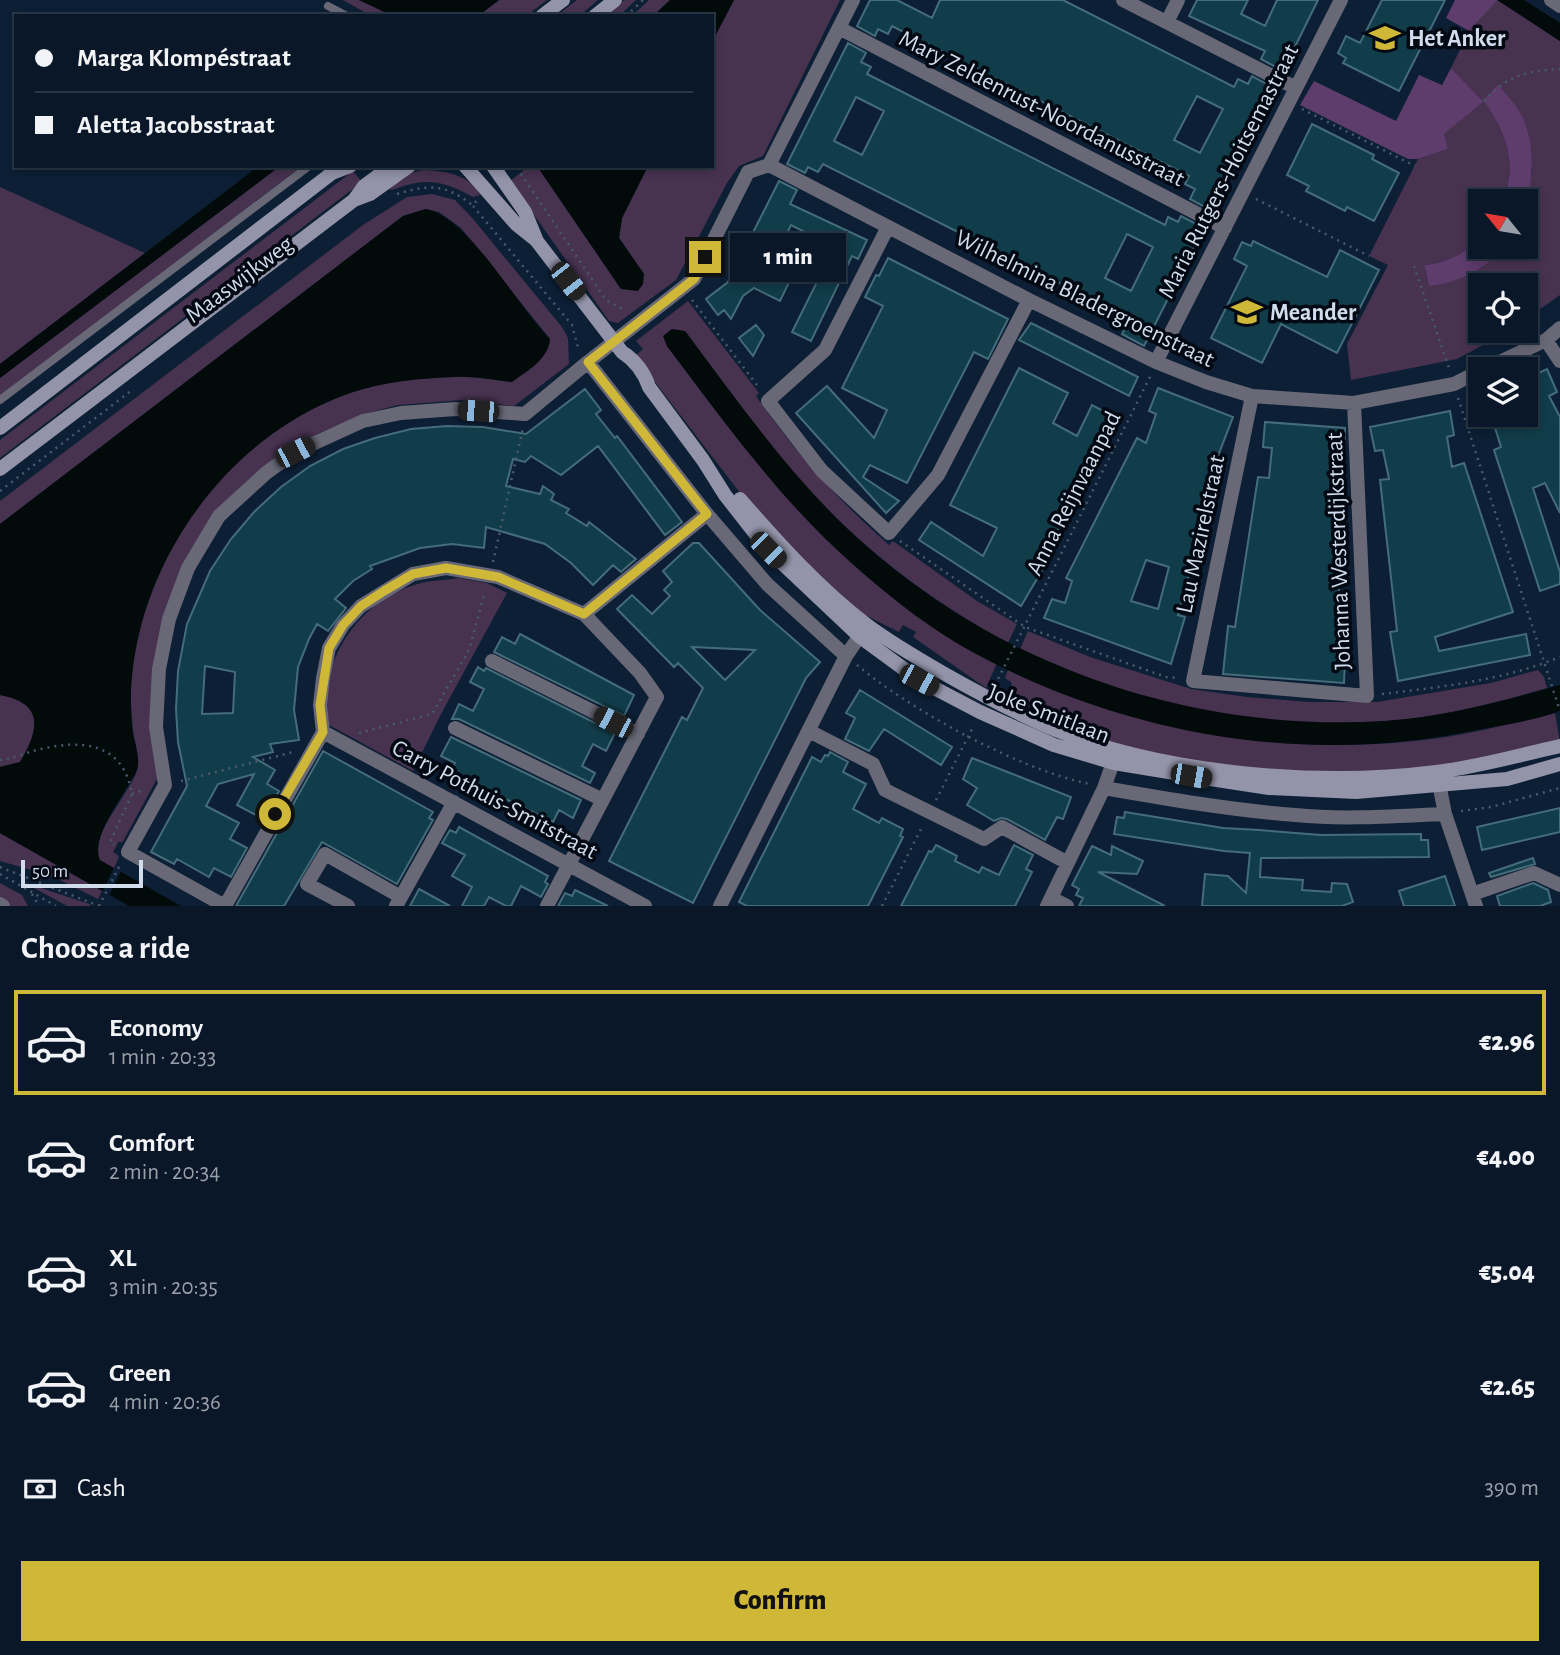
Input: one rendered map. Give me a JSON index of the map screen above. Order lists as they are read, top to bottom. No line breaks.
{"streets":{"street":["Mary Zeldenrust-Noordanusstraat","Maria Rutgers-Hoitsemastraat","Maaswijkweg","Wilhelmina Bladergroenstraat","Lau Mazirelstraat","Johanna Westerdijkstraat","Joke Smitlaan","Carry Pothuis-Smitstraat"],"path":["Anna Reijnvaanpad"]},"crossings":[["Mary Zeldenrust-Noordanusstraat","Maria Rutgers-Hoitsemastraat"],["Maria Rutgers-Hoitsemastraat","Wilhelmina Bladergroenstraat"],["Maria Rutgers-Hoitsemastraat","Anna Reijnvaanpad"],["Wilhelmina Bladergroenstraat","Anna Reijnvaanpad"],["Wilhelmina Bladergroenstraat","Lau Mazirelstraat"],["Wilhelmina Bladergroenstraat","Johanna Westerdijkstraat"]],"places":{"school or university":["Het Anker","Meander"]},"scale_bar":"50 m","north":"top left","page":{"banner":["Marga Klompéstraat","Aletta Jacobsstraat"],"bubble":"1 min","scale":"50 m","heading":"Choose a ride","list":[{"name":"Economy","note":"1 min · 20:33","value":"€2.96"},{"name":"Comfort","note":"2 min · 20:34","value":"€4.00"},{"name":"XL","note":"3 min · 20:35","value":"€5.04"},{"name":"Green","note":"4 min · 20:36","value":"€2.65"}],"pay":["Cash","390 m"],"buttons":"Confirm"}}
